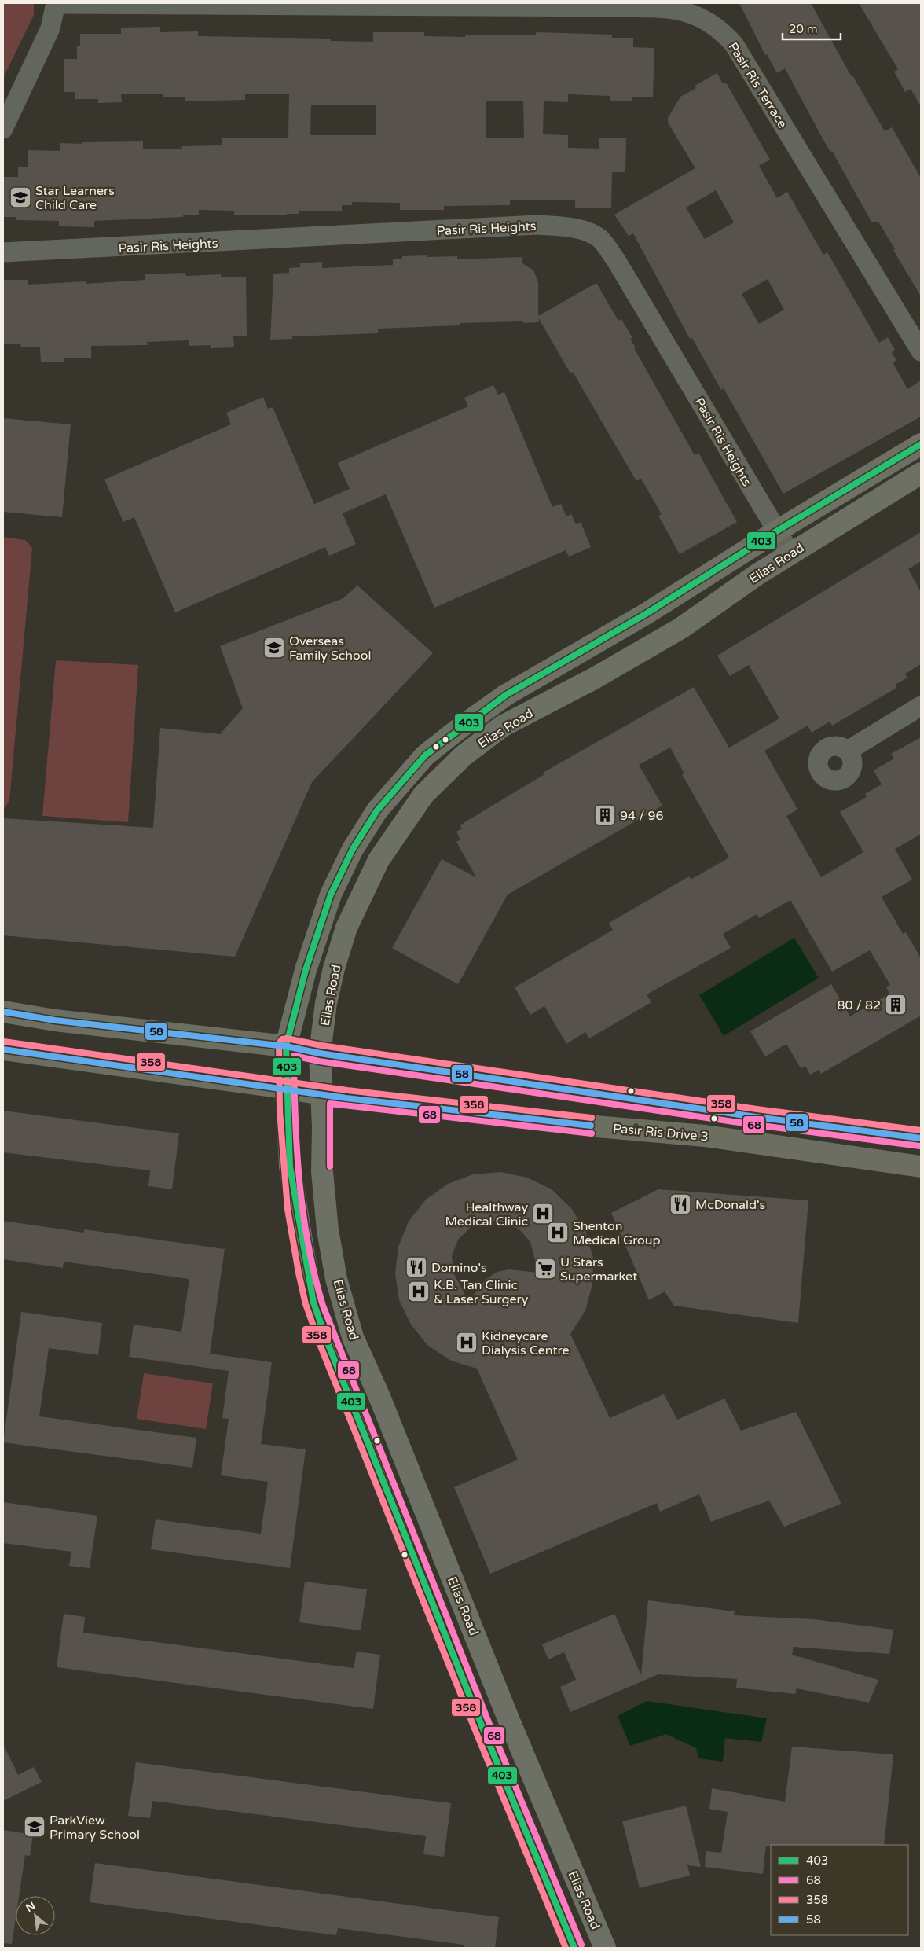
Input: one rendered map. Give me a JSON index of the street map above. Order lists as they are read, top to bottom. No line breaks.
{"streets":{"main road":["Elias Road","Pasir Ris Drive 3"],"street":["Pasir Ris Terrace","Pasir Ris Heights"]},"crossings":[["Pasir Ris Heights","Elias Road"],["Elias Road","Pasir Ris Drive 3"]],"places":{"school or university":["Star Learners Child Care","Overseas Family School","ParkView Primary School"],"building":["94 / 96","80 / 82"],"restaurant":["McDonald's","Domino's"],"hospital":["Healthway Medical Clinic","Shenton Medical Group","K.B. Tan Clinic & Laser Surgery","Kidneycare Dialysis Centre"],"supermarket":["U Stars Supermarket"]},"lines":["transit line 403","transit line 58","transit line 358","transit line 68"],"legend":["403","68","358","58"],"scale_bar":"20 m","north":"top left"}
